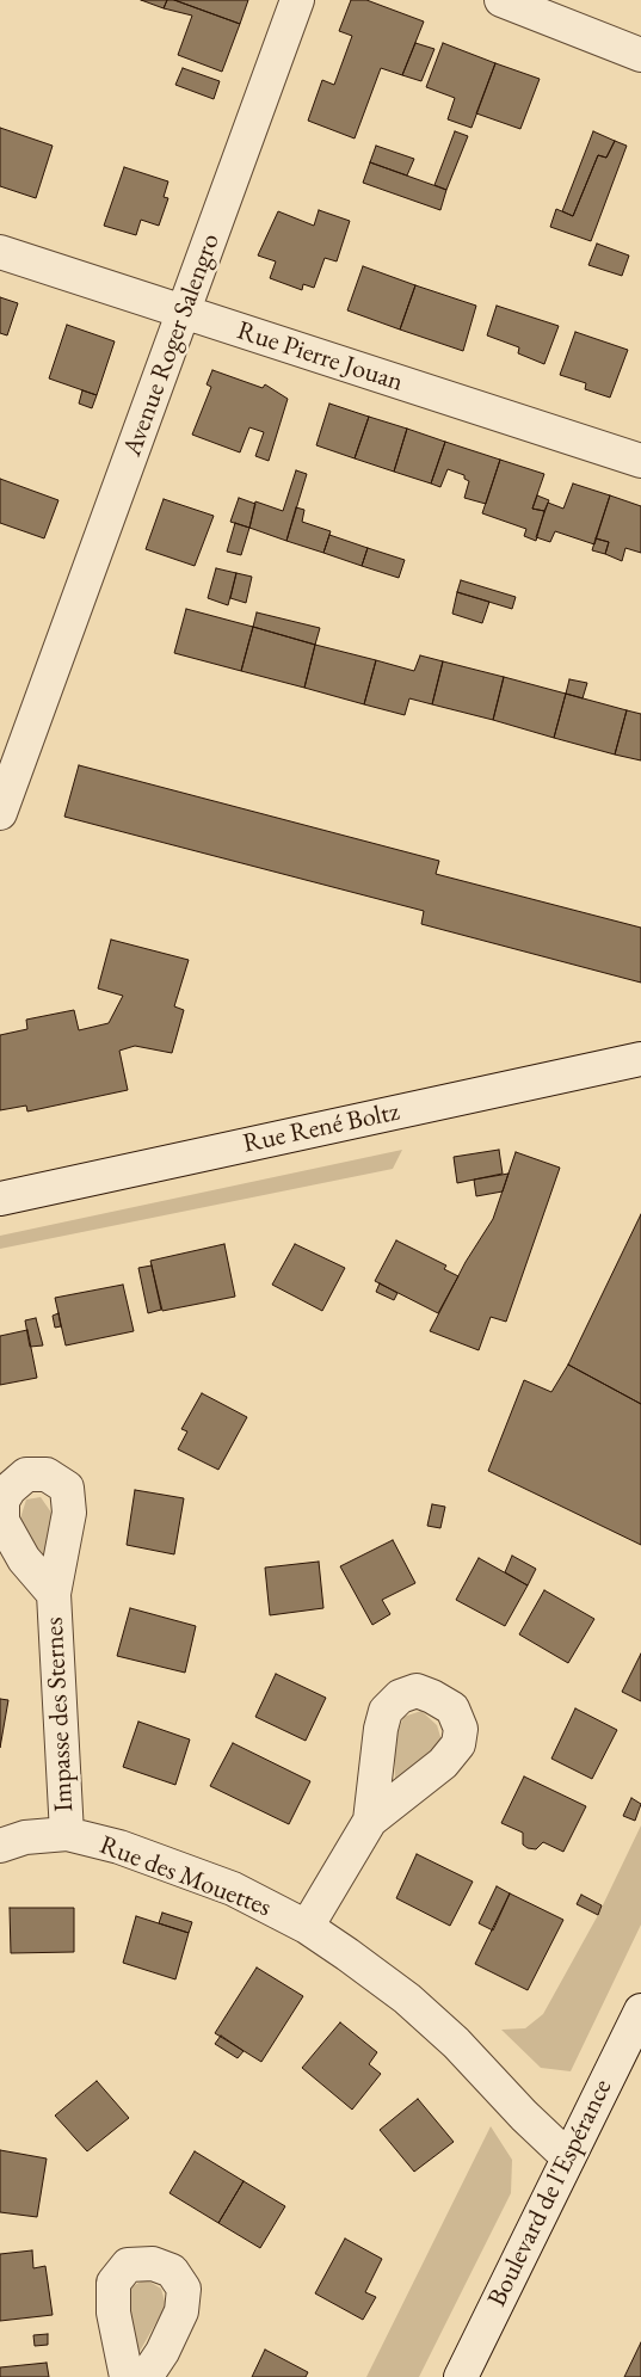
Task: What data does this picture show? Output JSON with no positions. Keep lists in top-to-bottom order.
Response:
{
  "streets": {
    "street": [
      "Avenue Roger Salengro",
      "Rue Pierre Jouan",
      "Rue René Boltz",
      "Impasse des Sternes",
      "Rue des Mouettes",
      "Boulevard de l'Espérance"
    ]
  },
  "crossings": [
    ["Avenue Roger Salengro", "Rue Pierre Jouan"],
    ["Impasse des Sternes", "Rue des Mouettes"],
    ["Rue des Mouettes", "Boulevard de l'Espérance"]
  ]
}
